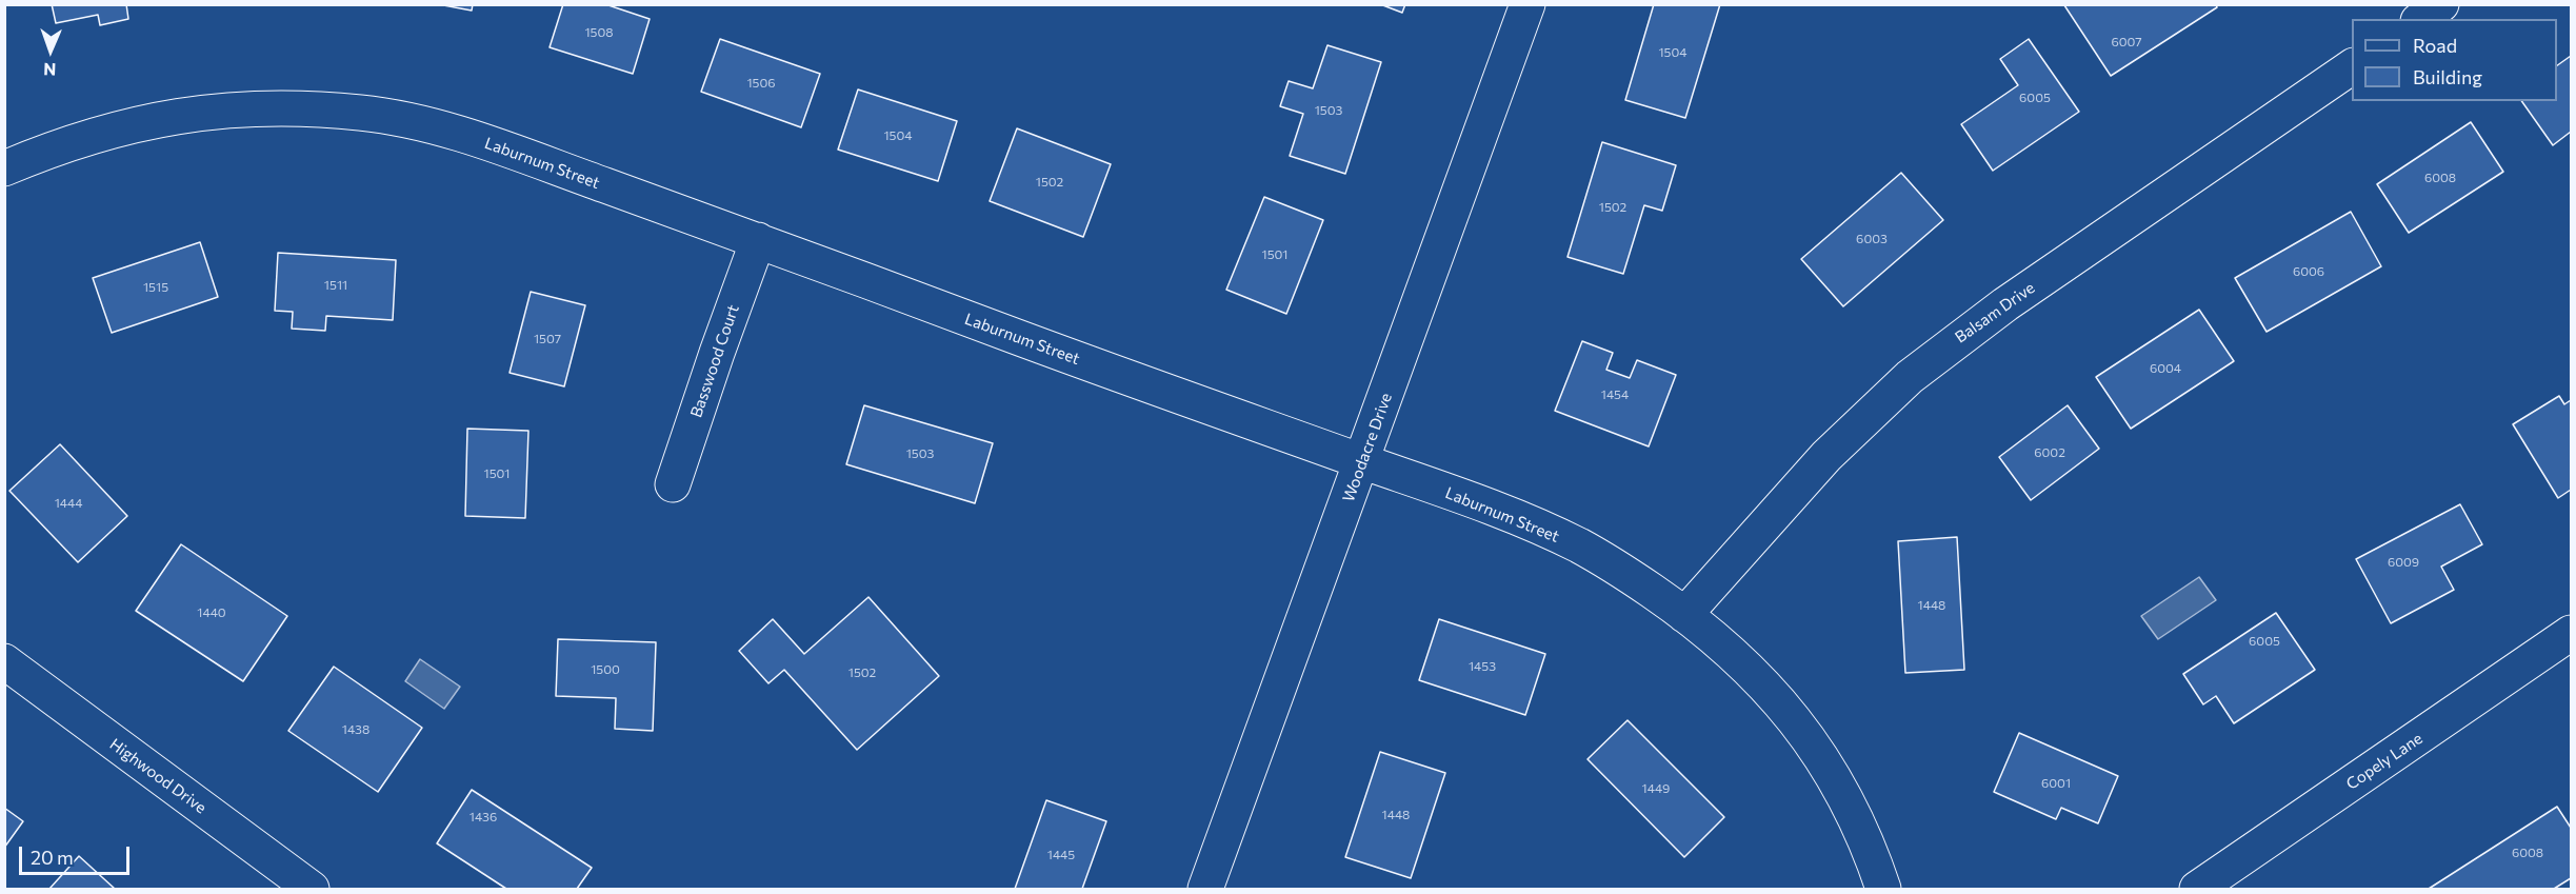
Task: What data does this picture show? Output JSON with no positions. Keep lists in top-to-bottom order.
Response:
{
  "streets": {
    "street": [
      "Laburnum Street",
      "Balsam Drive",
      "Basswood Court",
      "Woodacre Drive",
      "Copely Lane",
      "Highwood Drive"
    ]
  },
  "crossings": [
    ["Laburnum Street", "Balsam Drive"],
    ["Laburnum Street", "Basswood Court"],
    ["Laburnum Street", "Woodacre Drive"]
  ],
  "house_numbers": [
    "1508",
    "6007",
    "1504",
    "1506",
    "6005",
    "1503",
    "1504",
    "6008",
    "1502",
    "1502",
    "6003",
    "1501",
    "6006",
    "1511",
    "1515",
    "1507",
    "6004",
    "1454",
    "6002",
    "1503",
    "1501",
    "1444",
    "6009",
    "1448",
    "1440",
    "6005",
    "1453",
    "1500",
    "1502",
    "1438",
    "6001",
    "1449",
    "1448",
    "1436",
    "6008",
    "1445"
  ],
  "legend": ["Road", "Building"],
  "scale_bar": "20 m",
  "north": "bottom"
}
